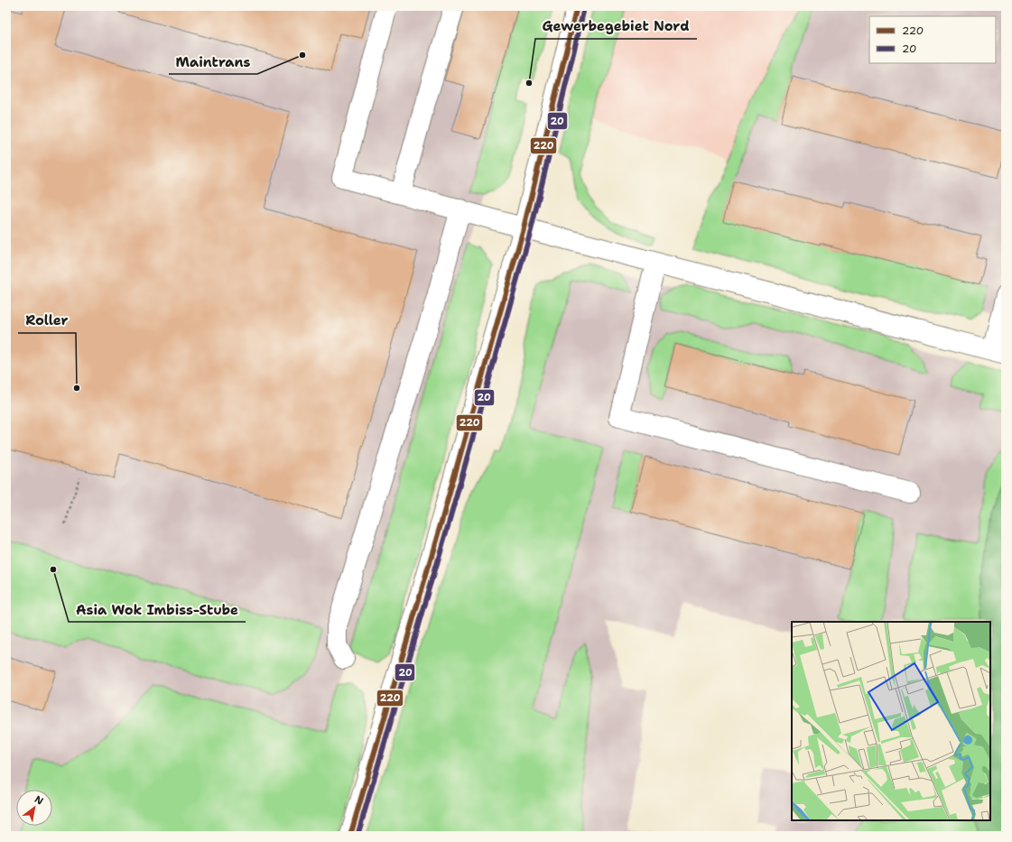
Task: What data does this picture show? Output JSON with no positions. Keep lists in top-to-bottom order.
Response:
{
  "places": [
    "Maintrans",
    "Gewerbegebiet Nord",
    "Roller",
    "Asia Wok Imbiss-Stube"
  ],
  "lines": ["transit line 220", "transit line 20"],
  "legend": ["220", "20"],
  "north": "top right"
}
